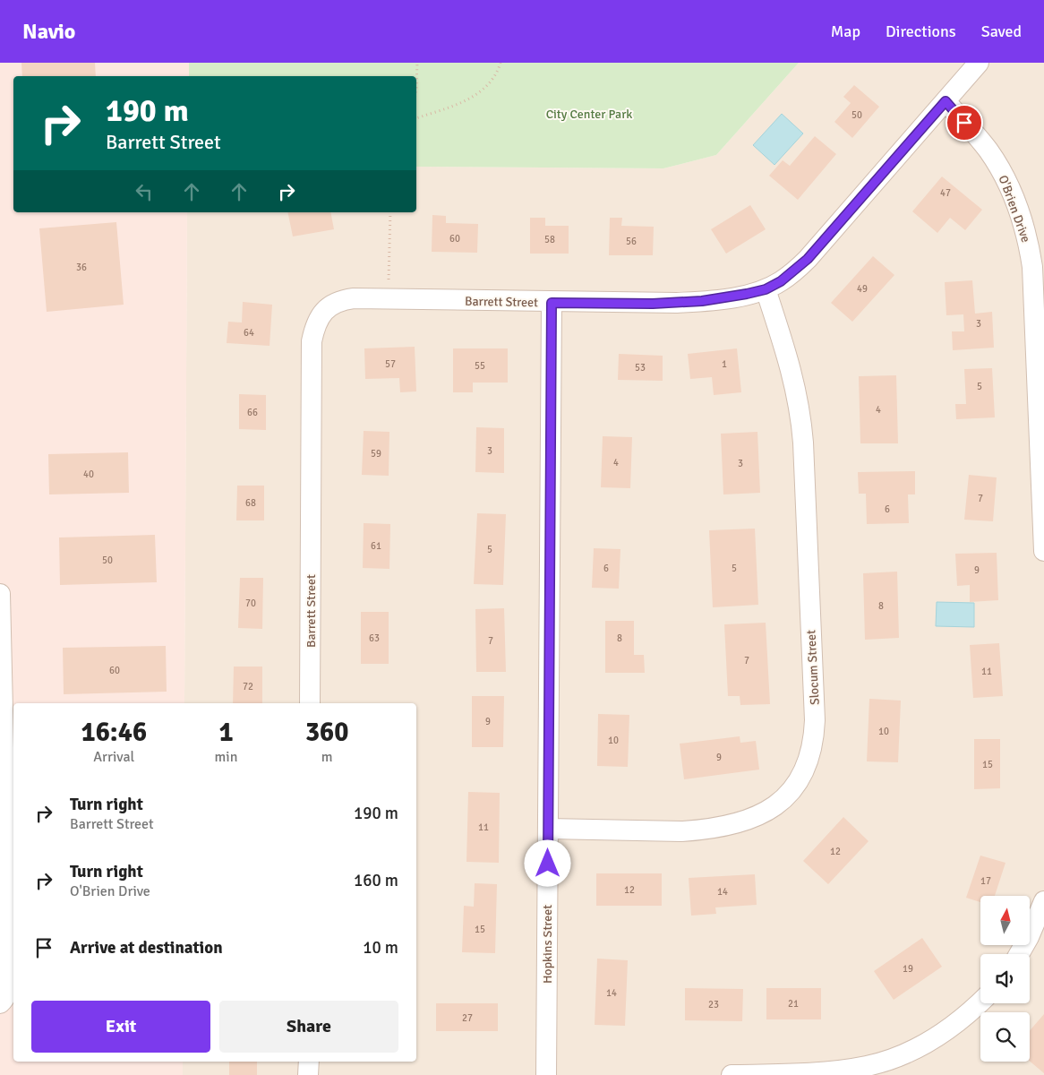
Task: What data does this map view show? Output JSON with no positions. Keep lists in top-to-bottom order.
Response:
{
  "streets": {
    "street": [
      "O'Brien Drive",
      "Barrett Street",
      "Slocum Street",
      "Hopkins Street"
    ]
  },
  "crossings": [
    ["O'Brien Drive", "Barrett Street"],
    ["Barrett Street", "Slocum Street"],
    ["Barrett Street", "Hopkins Street"],
    ["Slocum Street", "Hopkins Street"]
  ],
  "parks": ["City Center Park"],
  "house_numbers": [
    "50",
    "47",
    "60",
    "58",
    "56",
    "36",
    "49",
    "3",
    "64",
    "57",
    "1",
    "55",
    "53",
    "5",
    "4",
    "66",
    "3",
    "59",
    "4",
    "3",
    "40",
    "7",
    "68",
    "6",
    "61",
    "5",
    "50",
    "6",
    "5",
    "9",
    "70",
    "8",
    "63",
    "8",
    "7",
    "7",
    "60",
    "11",
    "72",
    "9",
    "10",
    "10",
    "9",
    "15",
    "11",
    "12",
    "17",
    "12",
    "14",
    "15",
    "19",
    "14",
    "21",
    "23",
    "27"
  ],
  "north": "top",
  "page": {
    "header": "Navio",
    "nav": ["Map", "Directions", "Saved"],
    "turn": ["190 m", "Barrett Street"],
    "eta": [
      "16:46",
      "Arrival",
      "1",
      "min",
      "360",
      "m"
    ],
    "list": [
      {
        "name": "Turn right",
        "note": "Barrett Street",
        "value": "190 m"
      },
      {
        "name": "Turn right",
        "note": "O'Brien Drive",
        "value": "160 m"
      },
      {
        "name": "Arrive at destination",
        "value": "10 m"
      }
    ],
    "buttons": ["Exit", "Share"]
  }
}
